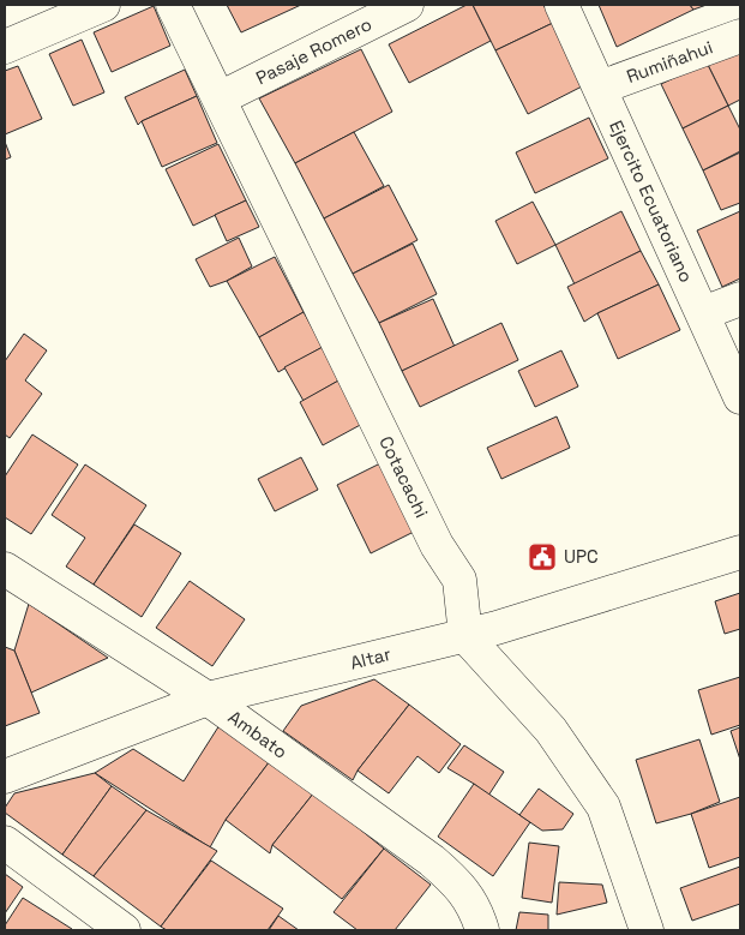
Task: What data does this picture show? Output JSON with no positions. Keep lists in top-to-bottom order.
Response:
{
  "streets": {
    "street": [
      "Pasaje Romero",
      "Rumiñahui",
      "Ejercito Ecuatoriano",
      "Cotacachi",
      "Altar",
      "Ambato"
    ]
  },
  "crossings": [
    ["Pasaje Romero", "Cotacachi"],
    ["Rumiñahui", "Ejercito Ecuatoriano"],
    ["Cotacachi", "Altar"],
    ["Altar", "Ambato"]
  ],
  "places": {
    "public building": ["UPC"]
  }
}
